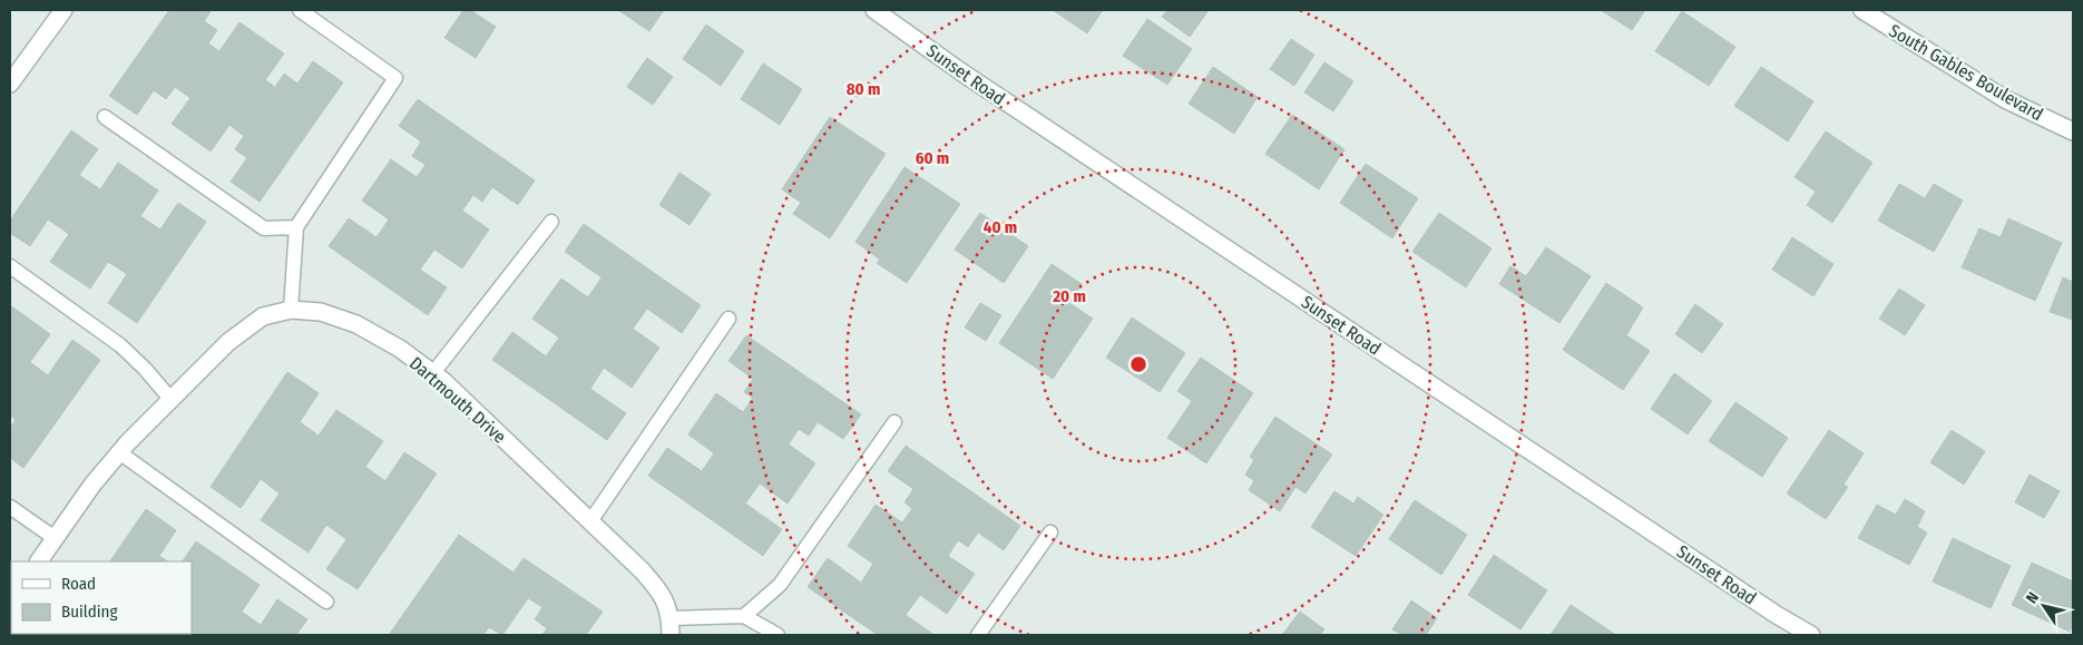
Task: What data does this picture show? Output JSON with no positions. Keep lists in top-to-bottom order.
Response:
{
  "streets": {
    "street": ["South Gables Boulevard", "Sunset Road", "Dartmouth Drive"]
  },
  "legend": ["Road", "Building"],
  "north": "top left",
  "rings": [
    "80 m",
    "60 m",
    "40 m",
    "20 m"
  ]
}
